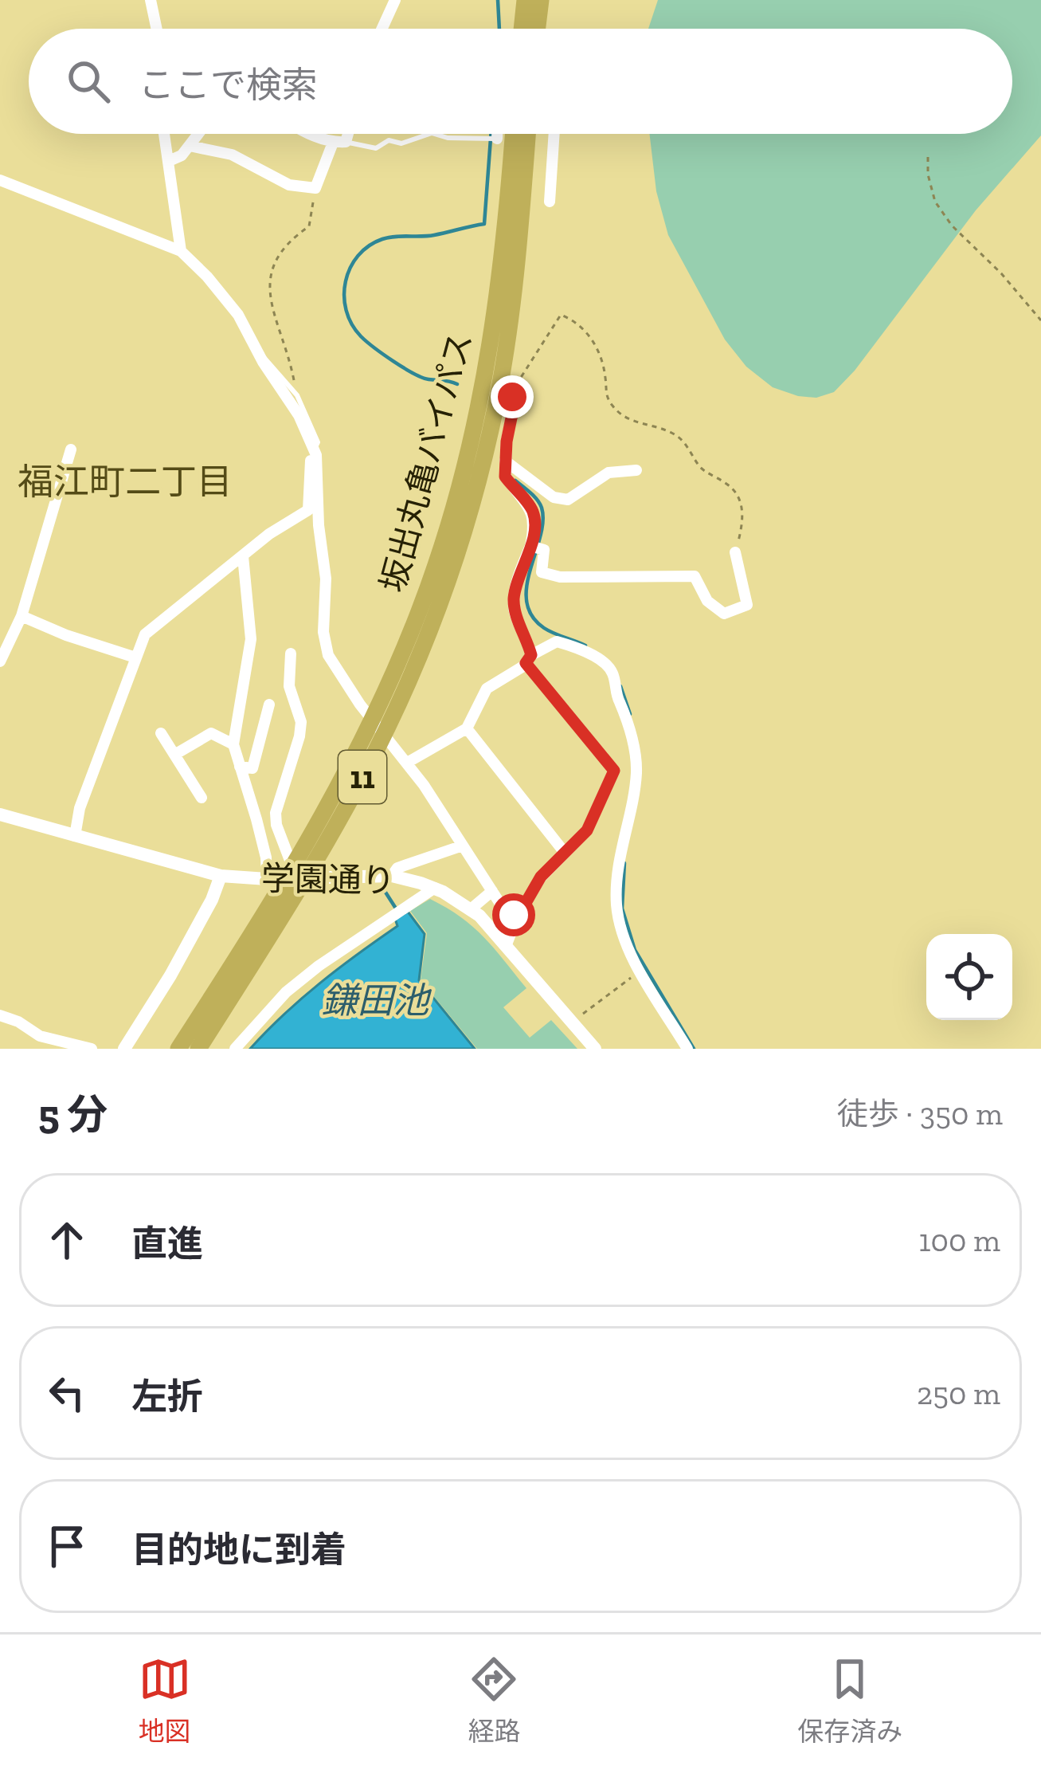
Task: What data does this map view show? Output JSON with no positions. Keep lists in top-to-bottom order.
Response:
{
  "streets": {
    "highway": ["坂出丸亀バイパス", "11"],
    "street": ["学園通り"]
  },
  "districts": ["福江町二丁目"],
  "water": ["鎌田池"],
  "page": {
    "search": "ここで検索",
    "heading": ["5 分", "徒歩 · 350 m"],
    "list": [
      ["直進", "100 m"],
      ["左折", "250 m"],
      "目的地に到着"
    ],
    "nav": ["地図", "経路", "保存済み"]
  }
}
